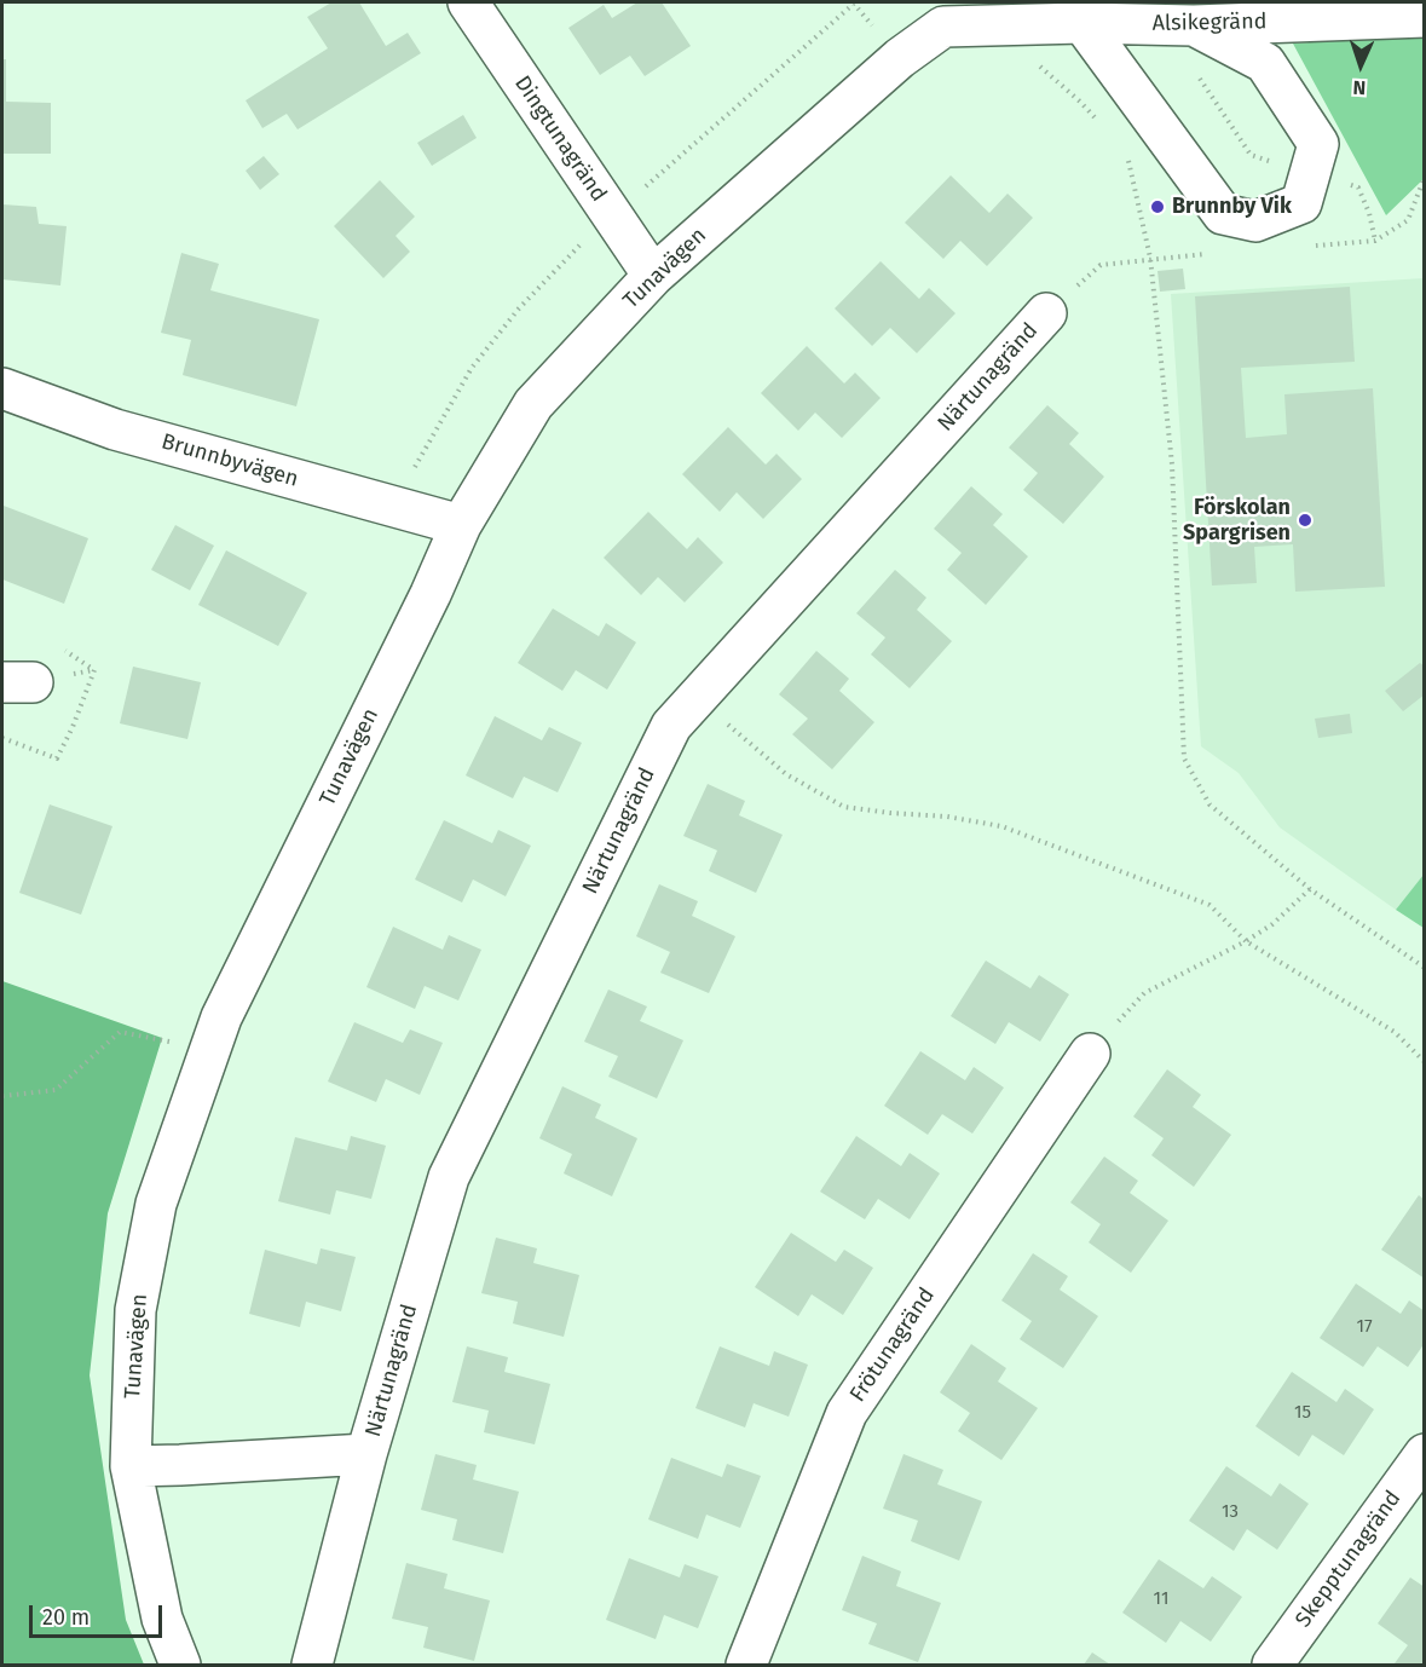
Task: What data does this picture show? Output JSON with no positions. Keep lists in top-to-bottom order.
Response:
{
  "streets": {
    "street": [
      "Alsikegränd",
      "Dingtunagränd",
      "Tunavägen",
      "Närtunagränd",
      "Brunnbyvägen",
      "Frötunagränd",
      "Skepptunagränd"
    ]
  },
  "crossings": [
    ["Alsikegränd", "Tunavägen"],
    ["Dingtunagränd", "Tunavägen"],
    ["Tunavägen", "Närtunagränd"],
    ["Tunavägen", "Brunnbyvägen"]
  ],
  "places": ["Brunnby Vik", "Förskolan Spargrisen"],
  "house_numbers": [
    "17",
    "15",
    "13",
    "11"
  ],
  "scale_bar": "20 m",
  "north": "bottom"
}
